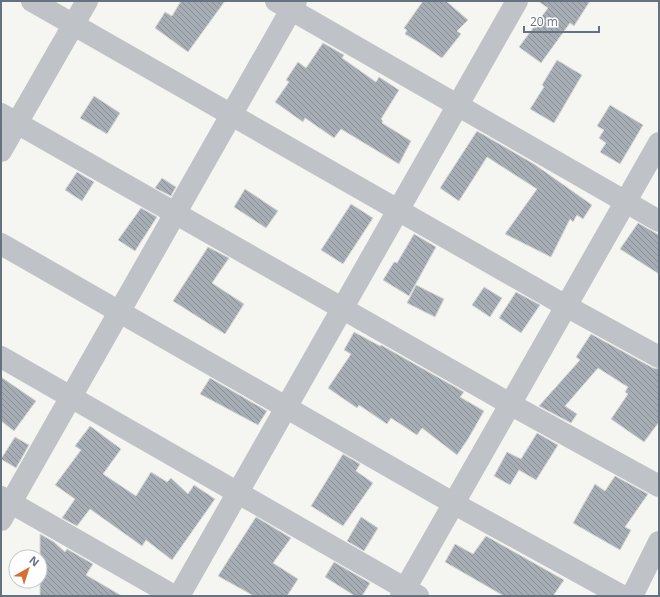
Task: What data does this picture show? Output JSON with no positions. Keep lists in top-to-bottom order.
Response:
{
  "scale_bar": "20 m",
  "north": "top right"
}
